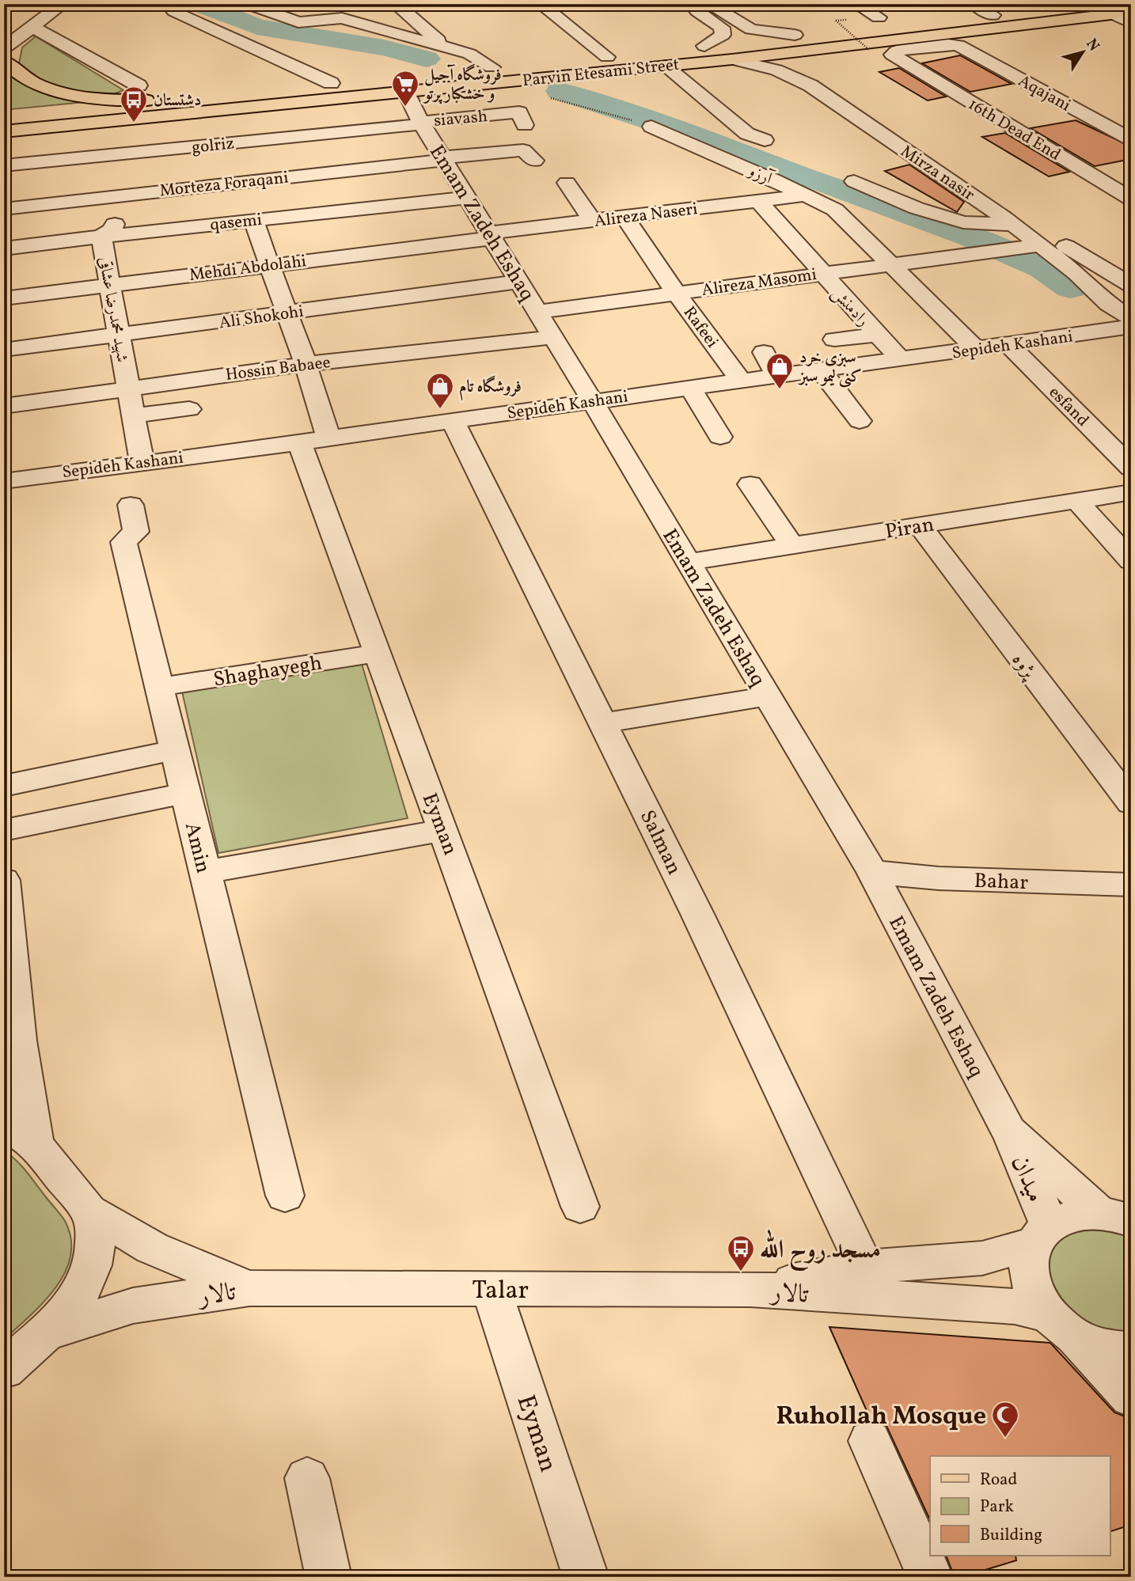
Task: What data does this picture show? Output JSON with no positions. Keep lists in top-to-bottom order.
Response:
{
  "streets": {
    "main road": ["Parvin Etesami Street"],
    "street": [
      "Aqajani",
      "siavash",
      "16th Dead End",
      "golriz",
      "Mirza nasir",
      "آرزو",
      "Morteza Foraqani",
      "Alireza Naseri",
      "qasemi",
      "Emam Zadeh Eshaq",
      "Mehdi Abdolahi",
      "Alireza Masomi",
      "رادمنش",
      "شهید محمدرضا عشاقی",
      "Ali Shokohi",
      "Rafeei",
      "Sepideh Kashani",
      "Hossin Babaee",
      "esfand",
      "Piran",
      "پژوه",
      "Shaghayegh",
      "Eyman",
      "Salman",
      "Amin",
      "Bahar",
      "میدان",
      "Talar",
      "تالار"
    ]
  },
  "crossings": [
    ["Parvin Etesami Street", "Mirza nasir"],
    ["Parvin Etesami Street", "Emam Zadeh Eshaq"],
    ["Aqajani", "16th Dead End"],
    ["siavash", "golriz"],
    ["siavash", "Emam Zadeh Eshaq"],
    ["golriz", "Emam Zadeh Eshaq"],
    ["Mirza nasir", "Alireza Masomi"],
    ["Mirza nasir", "Sepideh Kashani"],
    ["آرزو", "Alireza Naseri"],
    ["آرزو", "Alireza Masomi"],
    ["آرزو", "Sepideh Kashani"],
    ["Morteza Foraqani", "Emam Zadeh Eshaq"],
    ["Alireza Naseri", "Emam Zadeh Eshaq"],
    ["Alireza Naseri", "Mehdi Abdolahi"],
    ["Alireza Naseri", "رادمنش"],
    ["Alireza Naseri", "Rafeei"],
    ["qasemi", "Emam Zadeh Eshaq"],
    ["qasemi", "شهید محمدرضا عشاقی"],
    ["qasemi", "Eyman"],
    ["Emam Zadeh Eshaq", "Mehdi Abdolahi"],
    ["Emam Zadeh Eshaq", "Alireza Masomi"],
    ["Emam Zadeh Eshaq", "Ali Shokohi"],
    ["Emam Zadeh Eshaq", "Sepideh Kashani"],
    ["Emam Zadeh Eshaq", "Hossin Babaee"],
    ["Emam Zadeh Eshaq", "Piran"],
    ["Emam Zadeh Eshaq", "Bahar"],
    ["Emam Zadeh Eshaq", "میدان"],
    ["Mehdi Abdolahi", "شهید محمدرضا عشاقی"],
    ["Mehdi Abdolahi", "Eyman"],
    ["Alireza Masomi", "رادمنش"],
    ["Alireza Masomi", "Rafeei"],
    ["رادمنش", "Sepideh Kashani"],
    ["شهید محمدرضا عشاقی", "Ali Shokohi"],
    ["شهید محمدرضا عشاقی", "Sepideh Kashani"],
    ["شهید محمدرضا عشاقی", "Hossin Babaee"],
    ["Ali Shokohi", "Eyman"],
    ["Rafeei", "Sepideh Kashani"],
    ["Sepideh Kashani", "esfand"],
    ["Sepideh Kashani", "Eyman"],
    ["Sepideh Kashani", "Salman"],
    ["Hossin Babaee", "Eyman"],
    ["Piran", "پژوه"],
    ["Shaghayegh", "Eyman"],
    ["Shaghayegh", "Amin"],
    ["Eyman", "Talar"],
    ["Salman", "تالار"],
    ["میدان", "تالار"],
    ["Talar", "تالار"]
  ],
  "places": {
    "supermarket": ["فروشگاه آجیل و خشکبار پرتو"],
    "bus stop": ["دشتستان", "مسجد روح الله"],
    "shop": ["سبزی خرد کنی لیمو سبز", "فروشگاه تام"],
    "mosque": ["Ruhollah Mosque"]
  },
  "legend": ["Road", "Park", "Building"],
  "north": "top right"
}
